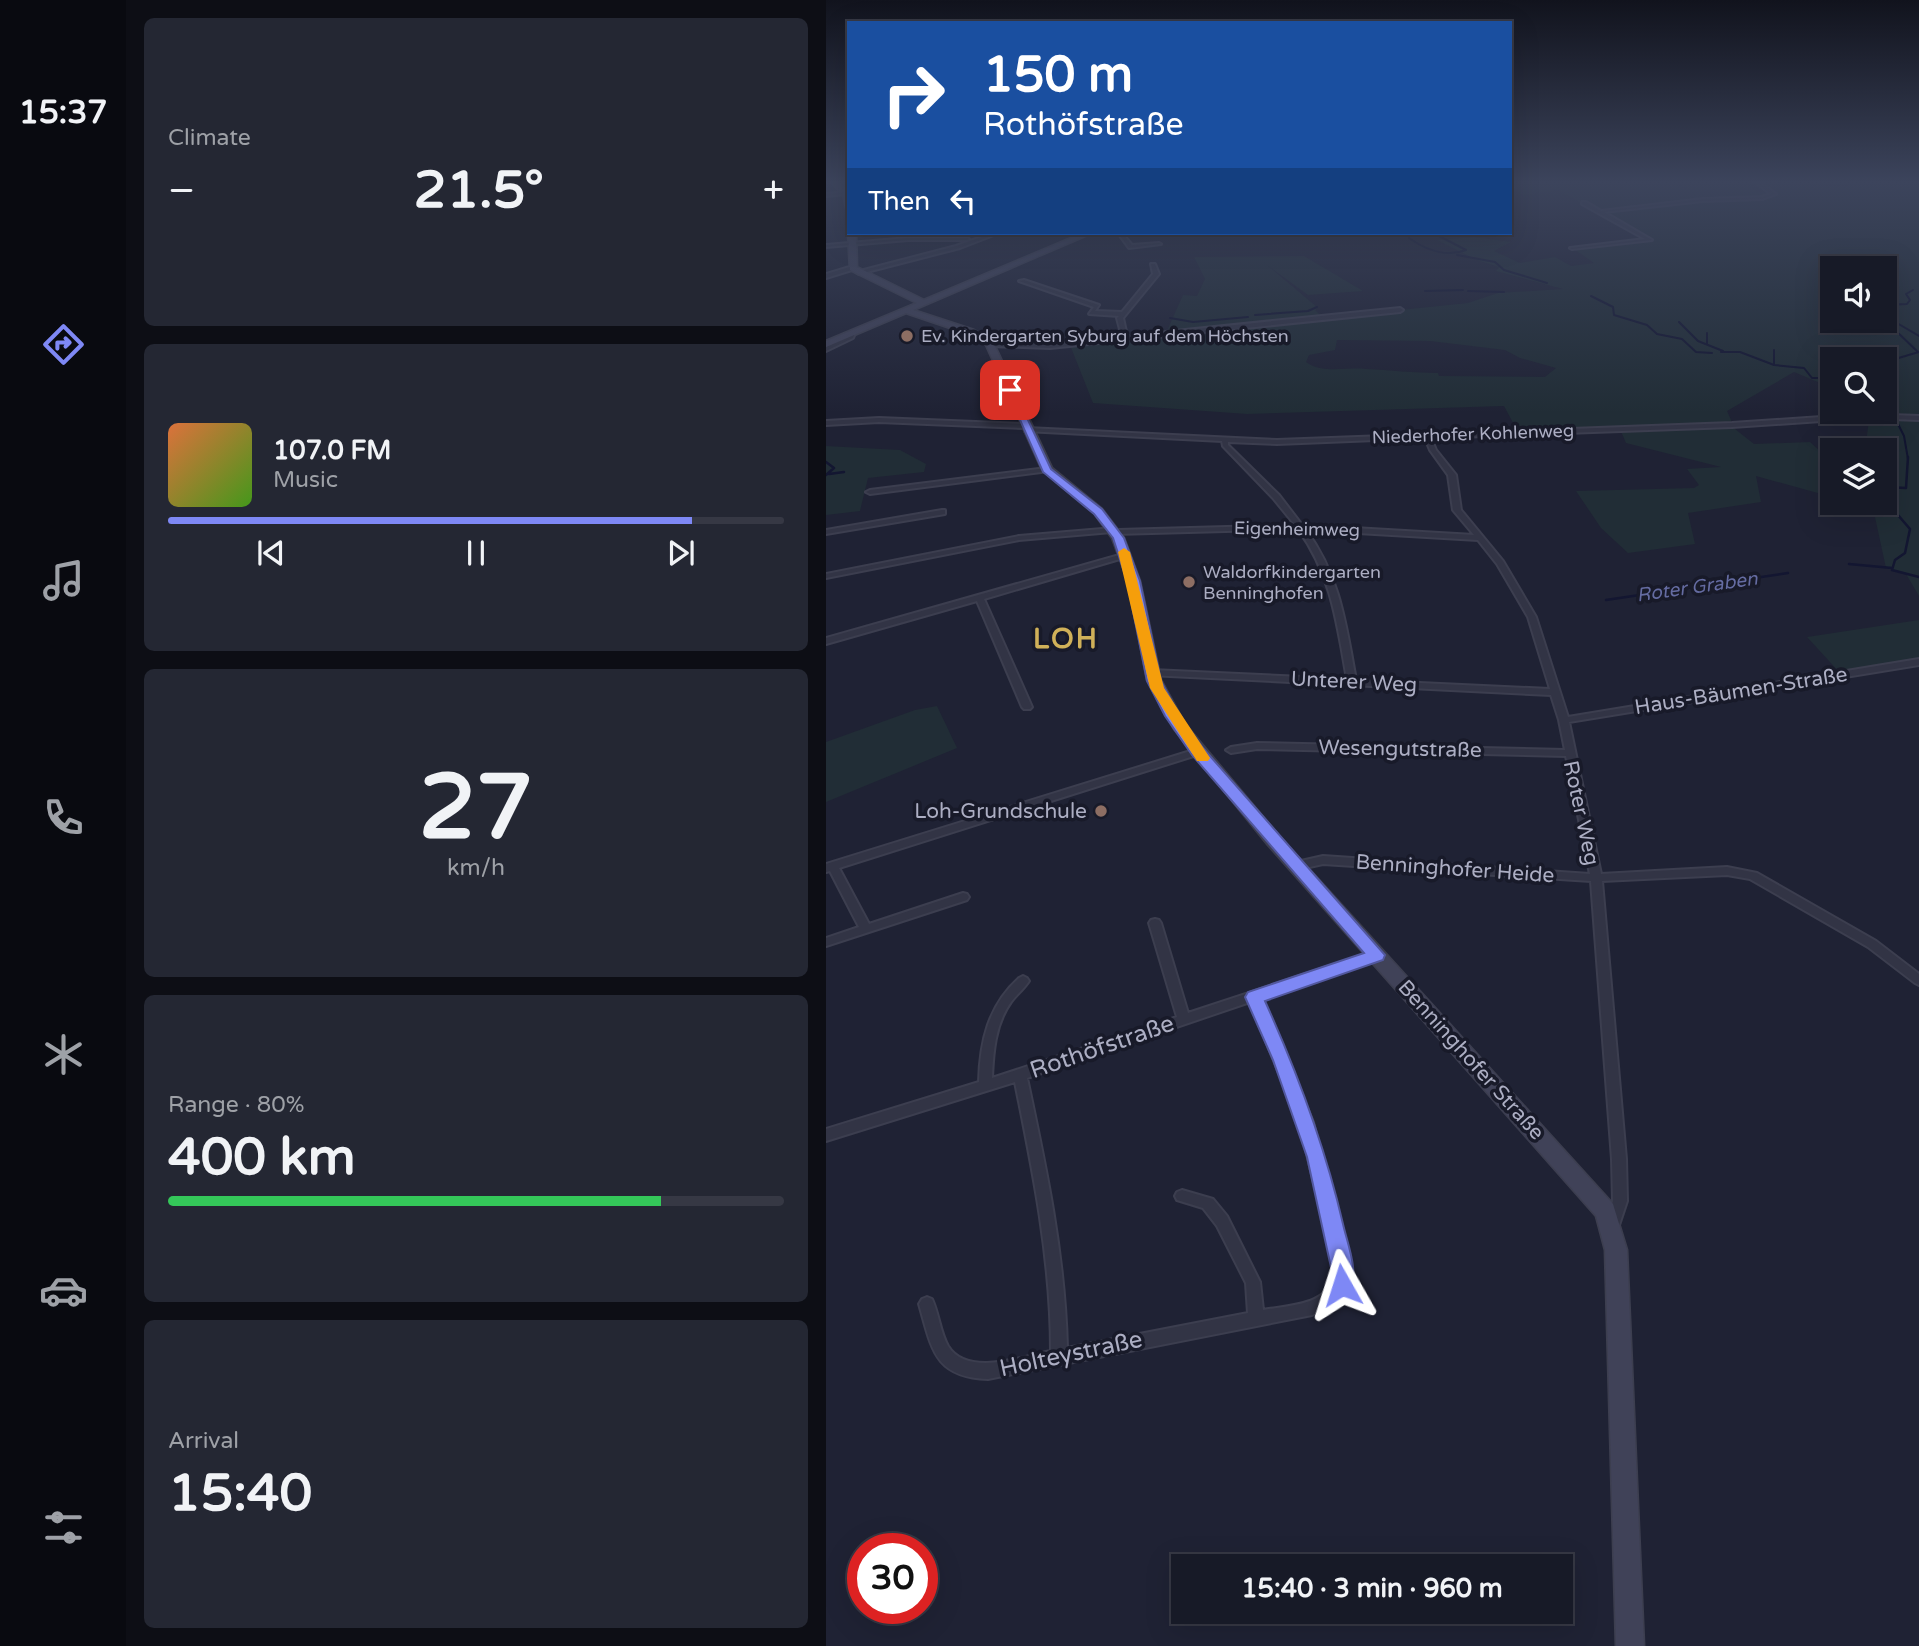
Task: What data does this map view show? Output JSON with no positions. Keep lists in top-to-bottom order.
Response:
{
  "streets": {
    "main road": ["Benninghofer Straße"],
    "street": [
      "Niederhofer Kohlenweg",
      "Eigenheimweg",
      "Unterer Weg",
      "Haus-Bäumen-Straße",
      "Wesengutstraße",
      "Roter Weg",
      "Benninghofer Heide",
      "Rothöfstraße",
      "Holteystraße"
    ]
  },
  "crossings": [
    ["Niederhofer Kohlenweg", "Roter Weg"],
    ["Niederhofer Kohlenweg", "Benninghofer Straße"],
    ["Eigenheimweg", "Roter Weg"],
    ["Eigenheimweg", "Benninghofer Straße"],
    ["Unterer Weg", "Roter Weg"],
    ["Unterer Weg", "Benninghofer Straße"],
    ["Haus-Bäumen-Straße", "Roter Weg"],
    ["Wesengutstraße", "Roter Weg"],
    ["Roter Weg", "Benninghofer Heide"],
    ["Roter Weg", "Benninghofer Straße"],
    ["Benninghofer Heide", "Benninghofer Straße"],
    ["Rothöfstraße", "Benninghofer Straße"],
    ["Rothöfstraße", "Holteystraße"]
  ],
  "districts": ["LOH"],
  "water": ["Roter Graben"],
  "places": ["Ev. Kindergarten Syburg auf dem Höchsten", "Waldorfkindergarten Benninghofen", "Loh-Grundschule"],
  "page": {
    "tabs": "15:37",
    "tile": [
      "Climate",
      ["27", "km/h"],
      ["Range · 80%", "400 km"],
      ["Arrival", "15:40"]
    ],
    "turn": ["150 m", "Rothöfstraße"],
    "heat": ["−", "21.5°", "+"],
    "then": "Then",
    "song": ["107.0 FM", "Music"],
    "limit": "30",
    "trip": "15:40 · 3 min · 960 m"
  }
}
